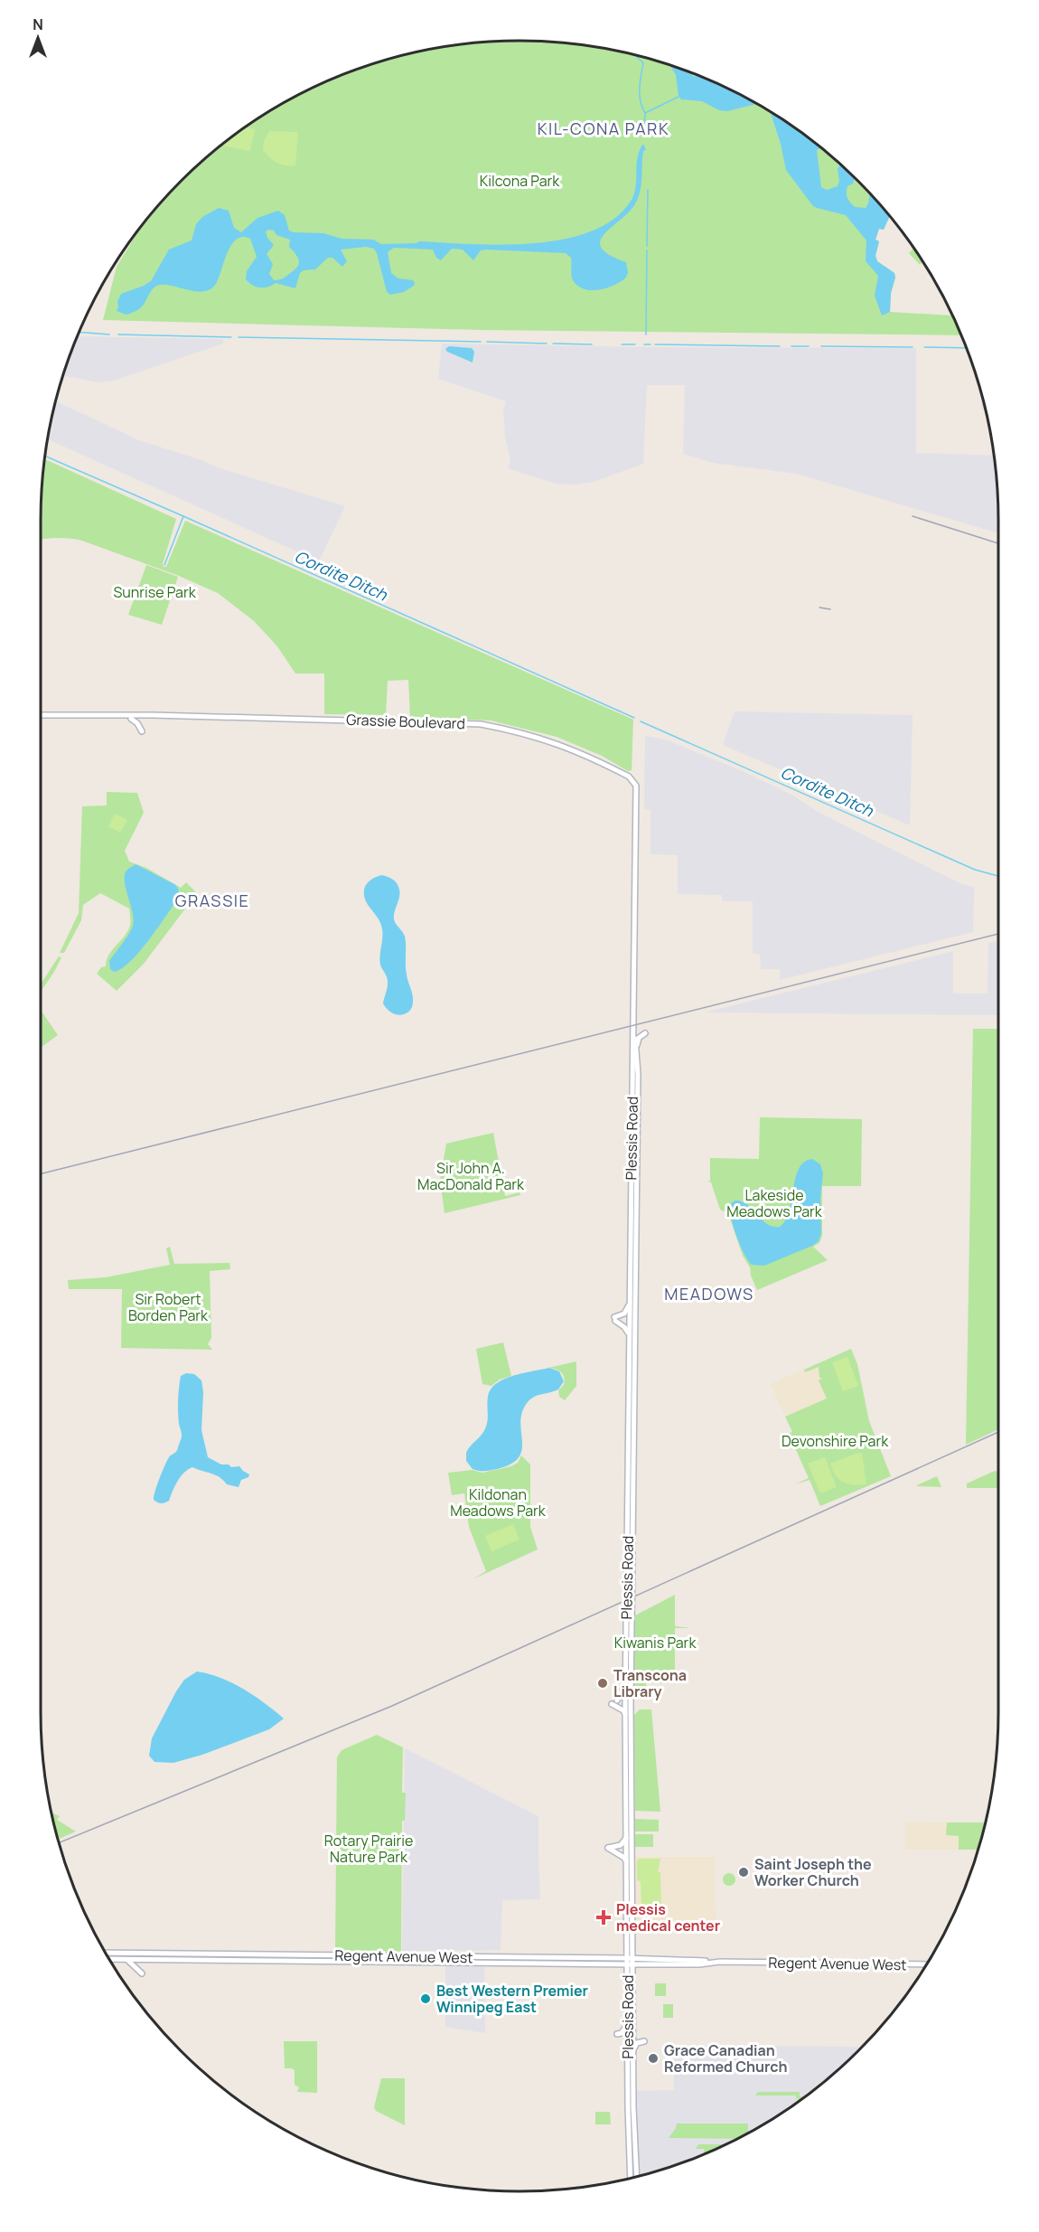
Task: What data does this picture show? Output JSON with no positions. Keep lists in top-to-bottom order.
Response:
{
  "streets": {
    "main road": ["Grassie Boulevard", "Plessis Road", "Regent Avenue West"]
  },
  "crossings": [
    ["Grassie Boulevard", "Plessis Road"],
    ["Plessis Road", "Regent Avenue West"]
  ],
  "districts": ["KIL-CONA PARK", "GRASSIE", "MEADOWS"],
  "water": ["Cordite Ditch"],
  "parks": [
    "Kilcona Park",
    "Sunrise Park",
    "Sir John A. MacDonald Park",
    "Lakeside Meadows Park",
    "Sir Robert Borden Park",
    "Devonshire Park",
    "Kildonan Meadows Park",
    "Kiwanis Park",
    "Rotary Prairie Nature Park"
  ],
  "places": {
    "other": [
      "Transcona Library",
      "Saint Joseph the Worker Church",
      "Best Western Premier Winnipeg East",
      "Grace Canadian Reformed Church"
    ],
    "health": ["Plessis medical center"]
  },
  "north": "top"
}
